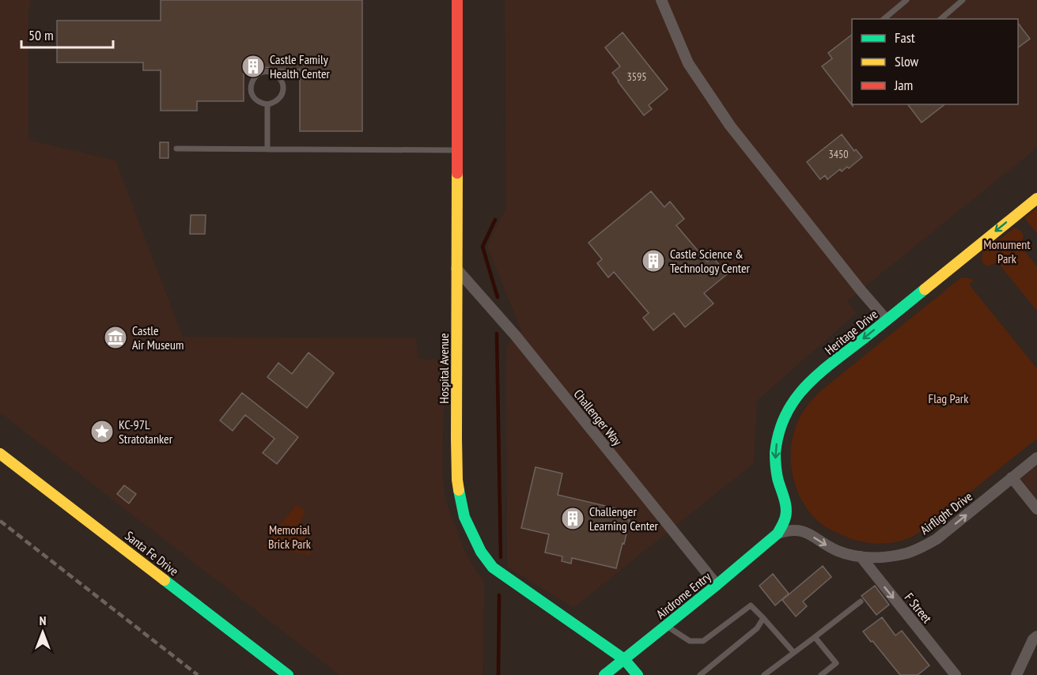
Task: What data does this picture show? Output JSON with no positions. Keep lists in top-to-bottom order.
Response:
{
  "streets": {
    "street": [
      "Heritage Drive",
      "Hospital Avenue",
      "Challenger Way",
      "Airflight Drive",
      "Santa Fe Drive",
      "Airdrome Entry",
      "F Street"
    ]
  },
  "crossings": [
    ["Heritage Drive", "Airflight Drive"],
    ["Heritage Drive", "Airdrome Entry"],
    ["Hospital Avenue", "Challenger Way"],
    ["Hospital Avenue", "Airdrome Entry"],
    ["Challenger Way", "Airdrome Entry"],
    ["Airflight Drive", "Airdrome Entry"],
    ["Airflight Drive", "F Street"]
  ],
  "one_way": ["Heritage Drive", "Airflight Drive", "F Street"],
  "parks": ["Monument Park", "Flag Park", "Memorial Brick Park"],
  "places": {
    "building": ["Castle Family Health Center", "Castle Science & Technology Center", "Challenger Learning Center"],
    "museum": ["Castle Air Museum"],
    "place": ["KC-97L Stratotanker"]
  },
  "house_numbers": ["3595", "3450"],
  "legend": ["Fast", "Slow", "Jam"],
  "scale_bar": "50 m",
  "north": "top"
}
